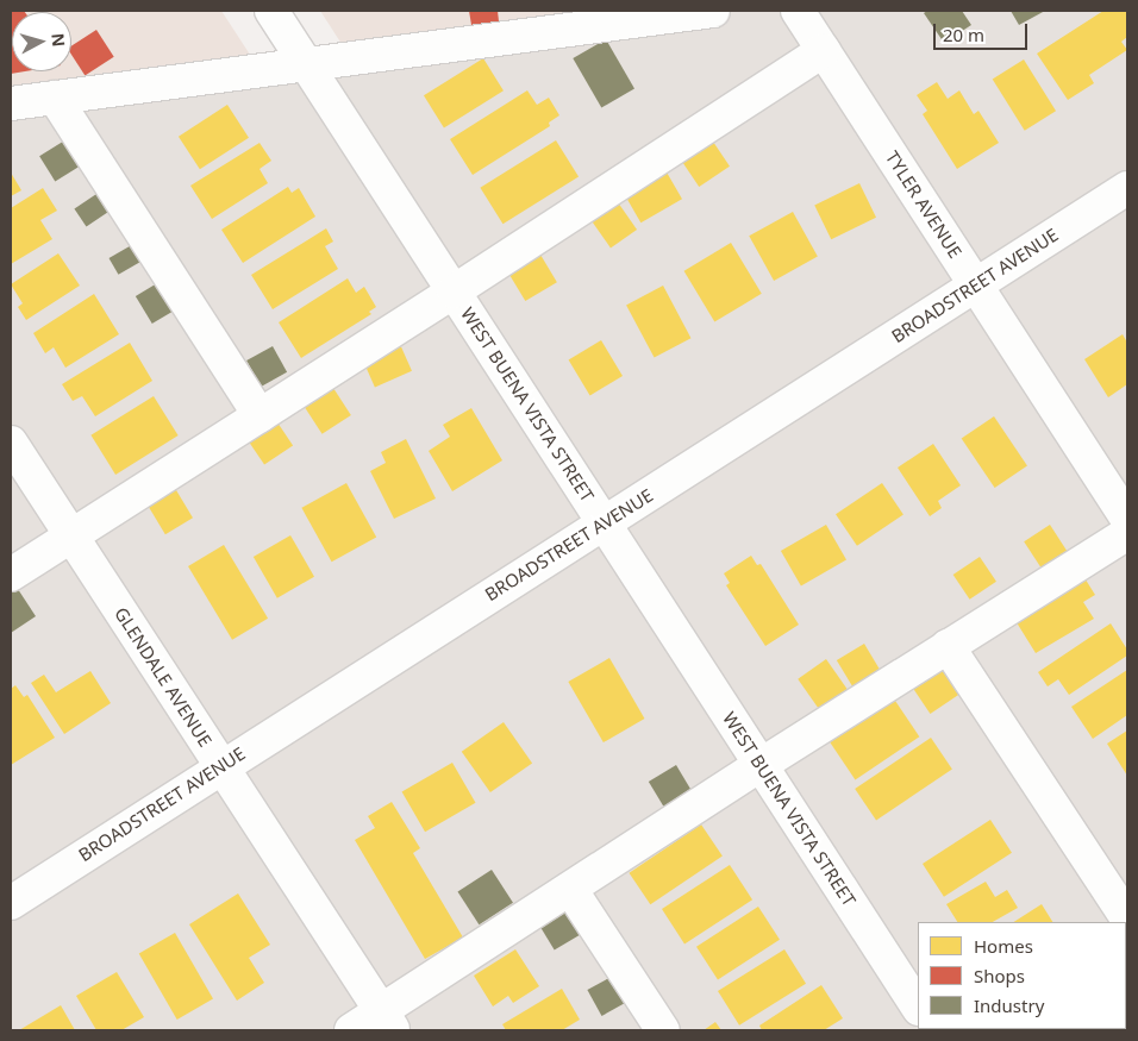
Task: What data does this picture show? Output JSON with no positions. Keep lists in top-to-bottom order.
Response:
{
  "streets": {
    "street": [
      "TYLER AVENUE",
      "BROADSTREET AVENUE",
      "WEST BUENA VISTA STREET",
      "GLENDALE AVENUE"
    ]
  },
  "crossings": [
    ["TYLER AVENUE", "BROADSTREET AVENUE"],
    ["BROADSTREET AVENUE", "WEST BUENA VISTA STREET"],
    ["BROADSTREET AVENUE", "GLENDALE AVENUE"]
  ],
  "legend": ["Homes", "Shops", "Industry"],
  "scale_bar": "20 m",
  "north": "right"
}
